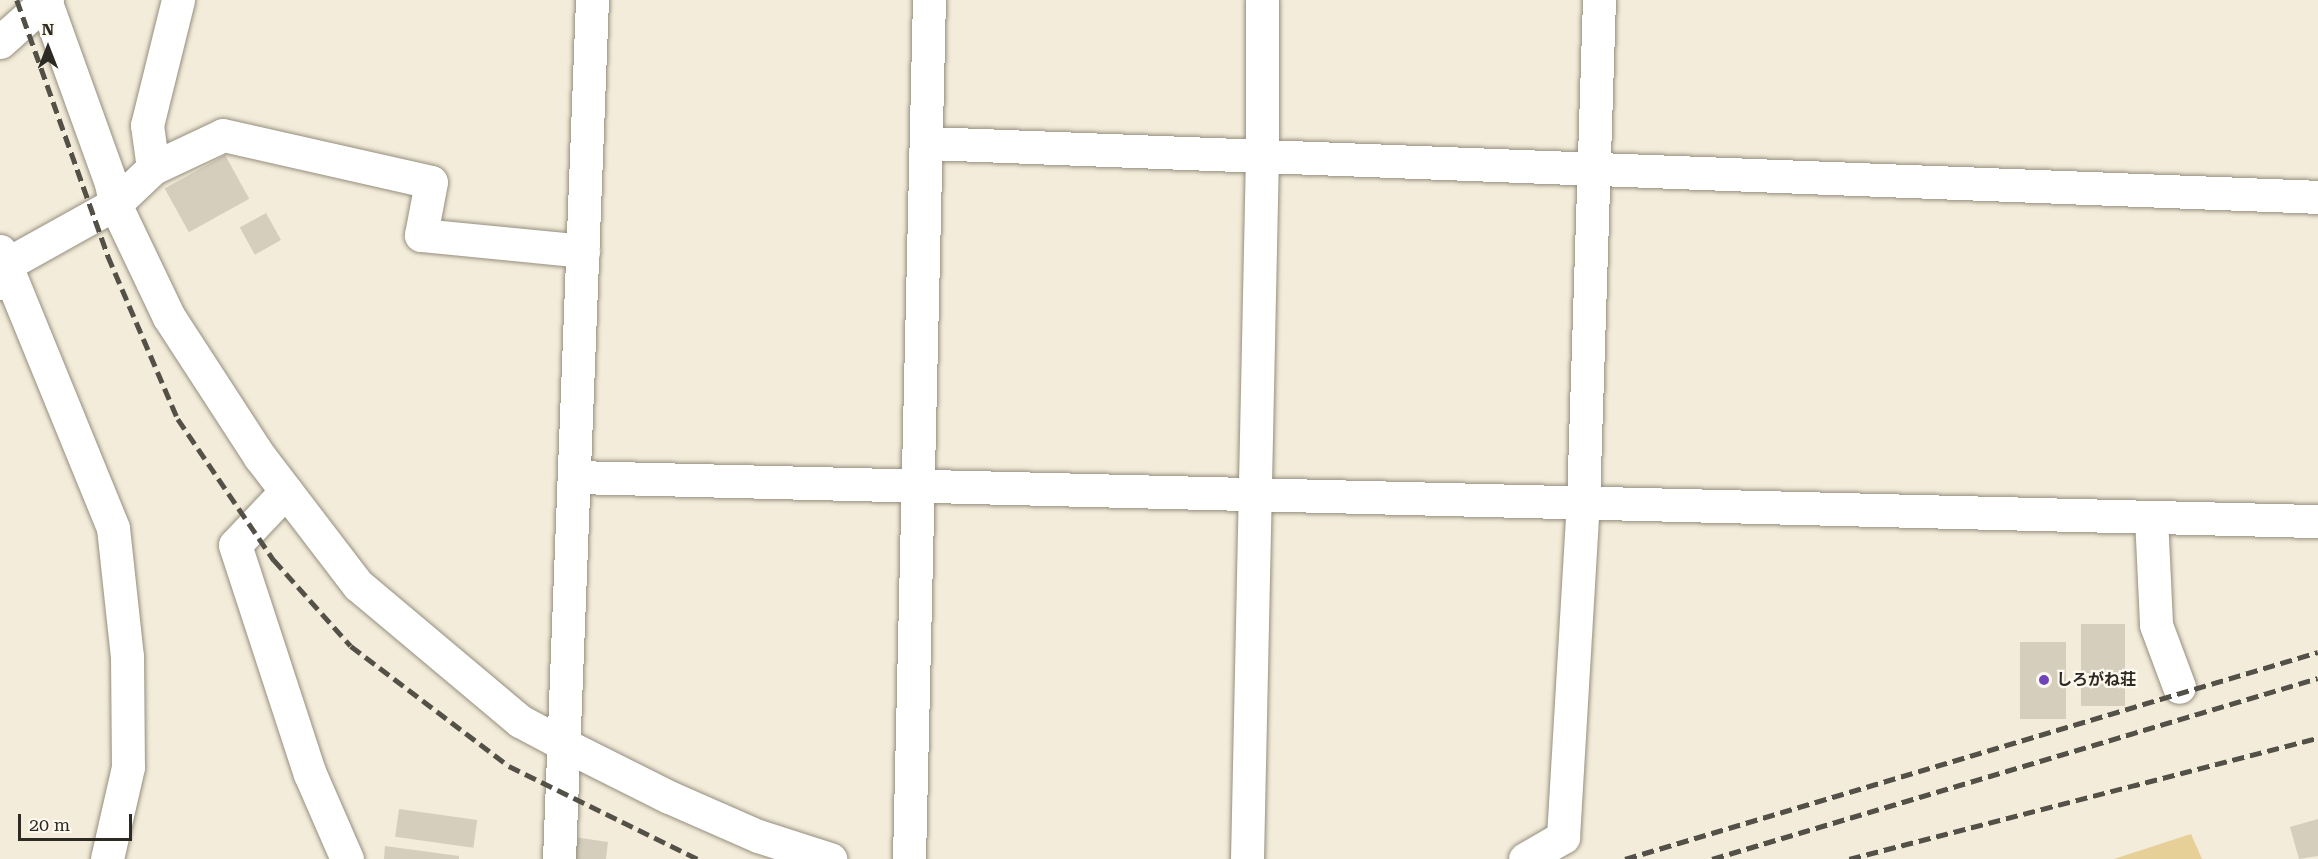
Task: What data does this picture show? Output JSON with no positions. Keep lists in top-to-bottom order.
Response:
{
  "places": ["しろがね荘"],
  "scale_bar": "20 m",
  "north": "top"
}
